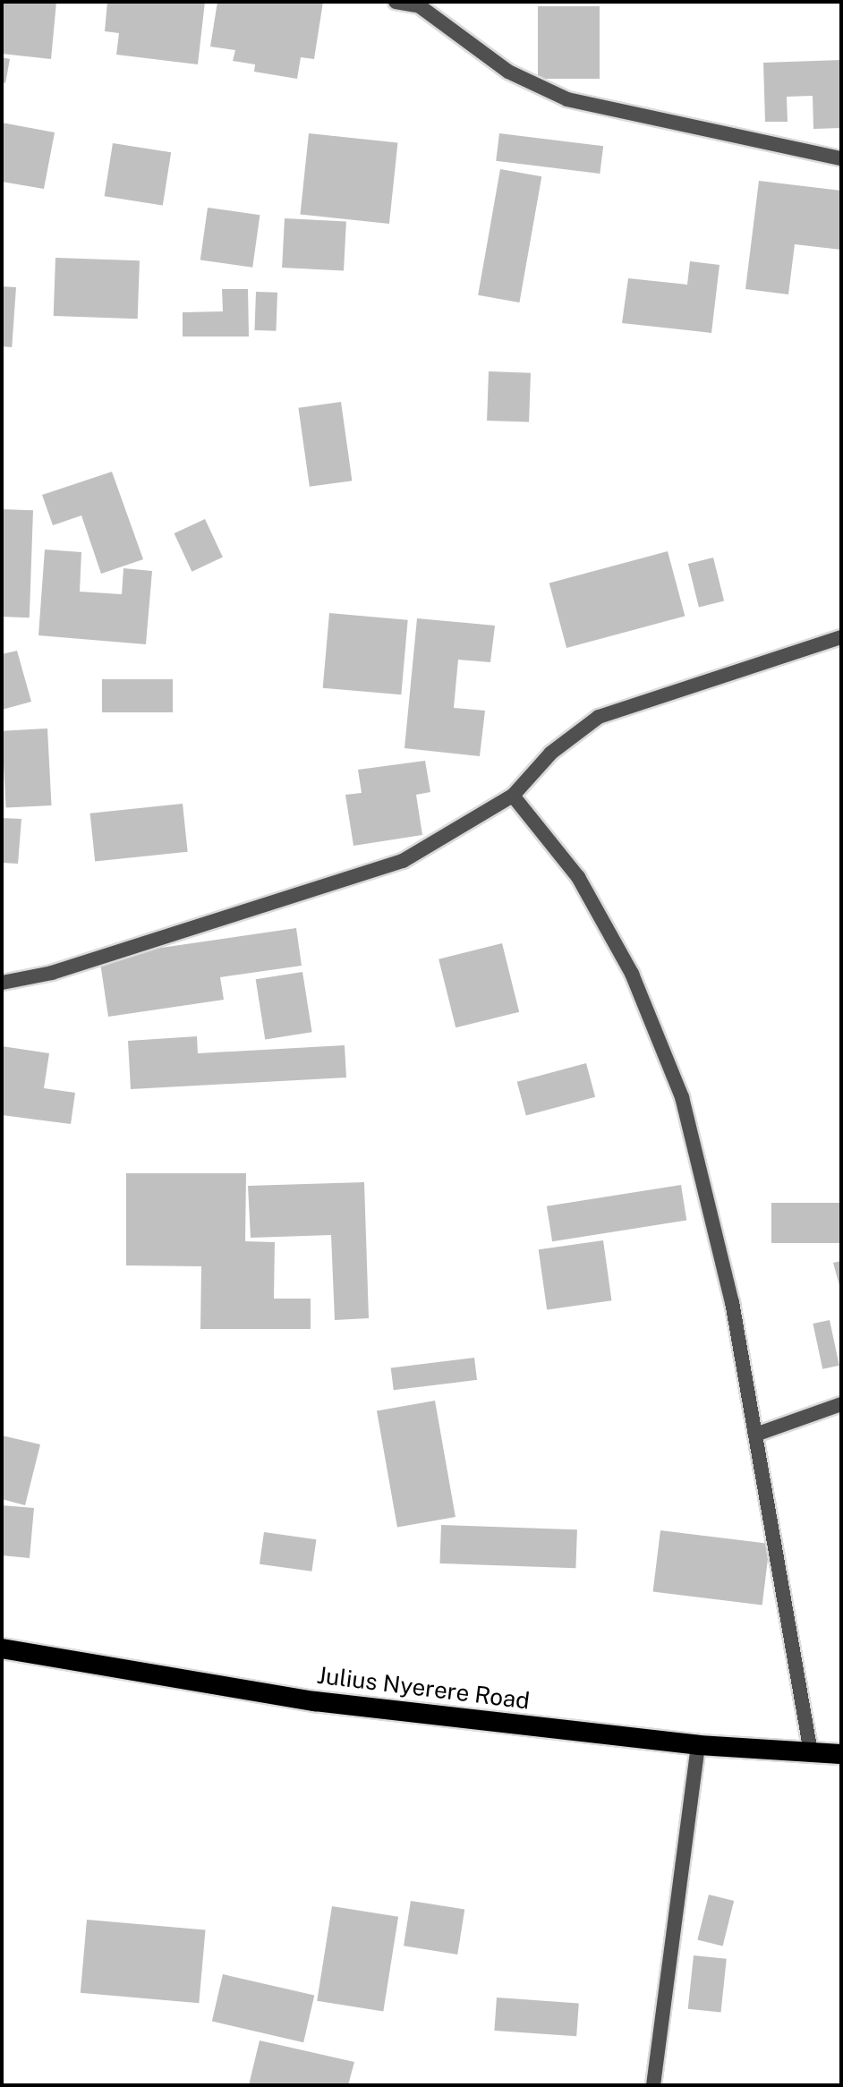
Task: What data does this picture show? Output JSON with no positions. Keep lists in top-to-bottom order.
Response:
{
  "streets": {
    "highway": ["Julius Nyerere Road"]
  }
}
